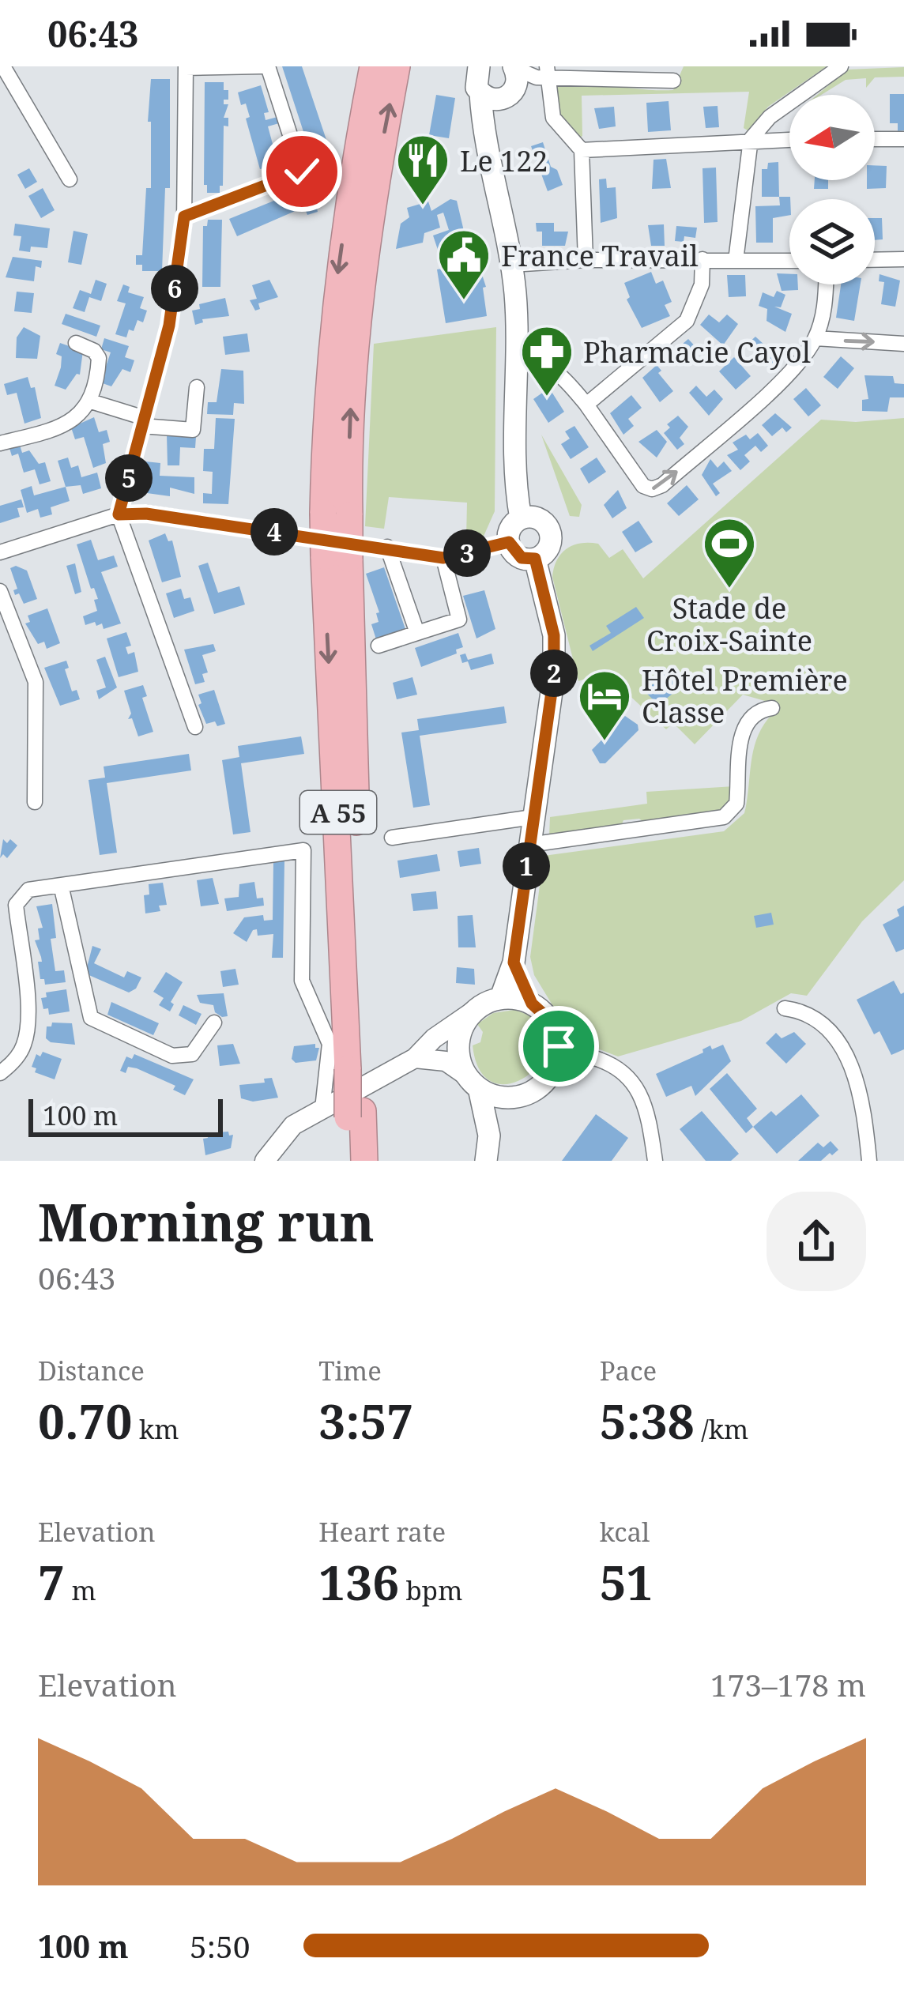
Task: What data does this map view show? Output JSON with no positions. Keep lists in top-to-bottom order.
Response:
{
  "streets": {
    "highway": ["A 55"]
  },
  "places": {
    "restaurant": ["Le 122"],
    "public building": ["France Travail"],
    "pharmacy": ["Pharmacie Cayol"],
    "sports": ["Stade de Croix-Sainte"],
    "hotel": ["Hôtel Première Classe"]
  },
  "scale_bar": "100 m",
  "north": "left",
  "page": {
    "status": "06:43",
    "pins": [
      "6",
      "5",
      "4",
      "3",
      "2",
      "1"
    ],
    "scale": "100 m",
    "heading": ["Morning run", "06:43"],
    "stats": [
      ["Distance", "0.70 km"],
      ["Time", "3:57"],
      ["Pace", "5:38 /km"],
      ["Elevation", "7 m"],
      ["Heart rate", "136 bpm"],
      ["kcal", "51"]
    ],
    "chart": ["Elevation", "173–178 m"],
    "list": [
      {
        "name": "100 m",
        "note": "5:50"
      }
    ]
  }
}
